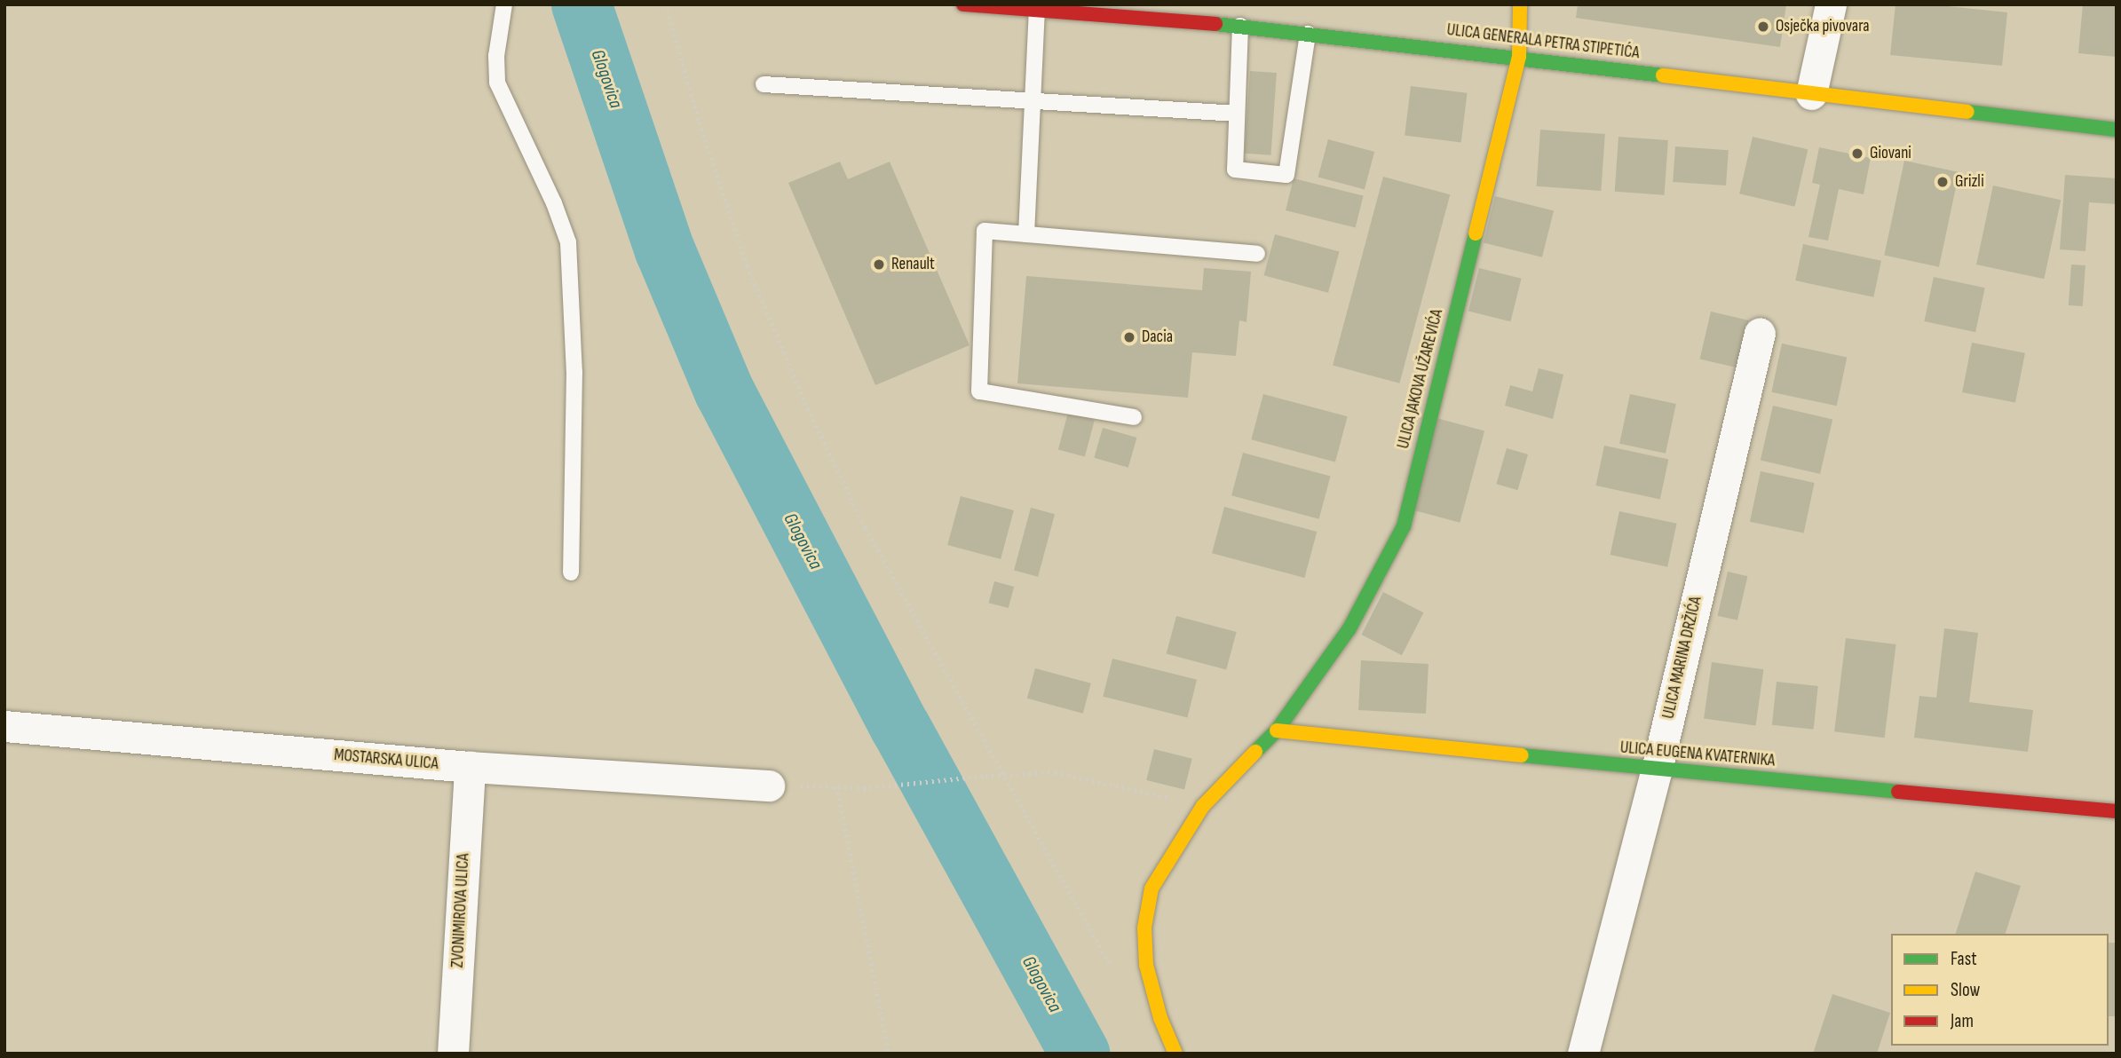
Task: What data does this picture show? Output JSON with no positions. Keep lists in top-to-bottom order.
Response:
{
  "streets": {
    "street": [
      "ULICA GENERALA PETRA STIPETIĆA",
      "ULICA JAKOVA UŽAREVIĆA",
      "ULICA MARINA DRŽIĆA",
      "ULICA EUGENA KVATERNIKA",
      "MOSTARSKA ULICA",
      "ZVONIMIROVA ULICA"
    ]
  },
  "crossings": [
    ["ULICA GENERALA PETRA STIPETIĆA", "ULICA JAKOVA UŽAREVIĆA"],
    ["ULICA JAKOVA UŽAREVIĆA", "ULICA EUGENA KVATERNIKA"],
    ["ULICA MARINA DRŽIĆA", "ULICA EUGENA KVATERNIKA"],
    ["MOSTARSKA ULICA", "ZVONIMIROVA ULICA"]
  ],
  "water": ["Glogovica"],
  "places": [
    "Osječka pivovara",
    "Giovani",
    "Grizli",
    "Renault",
    "Dacia"
  ],
  "legend": ["Fast", "Slow", "Jam"]
}
